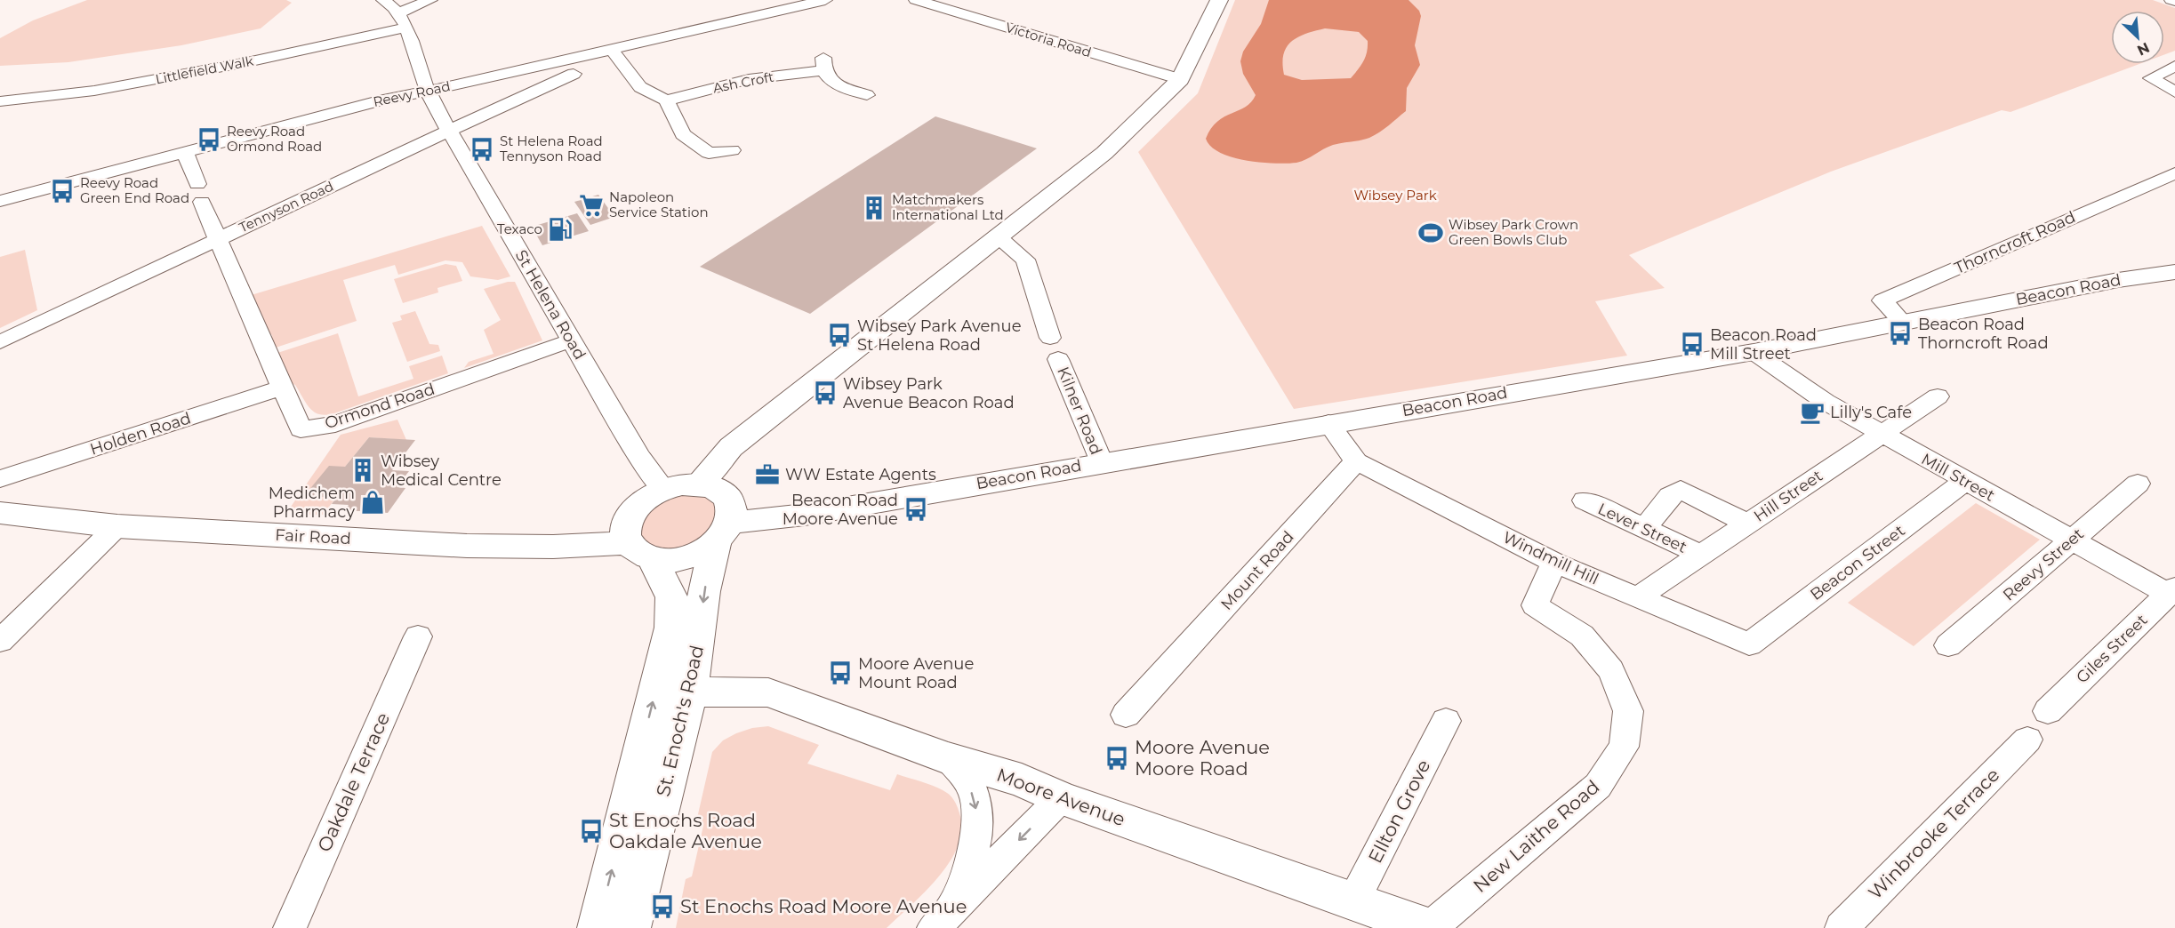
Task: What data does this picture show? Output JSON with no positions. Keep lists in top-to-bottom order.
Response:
{
  "streets": {
    "street": [
      "Victoria Road",
      "Littlefield Walk",
      "Ash Croft",
      "Reevy Road",
      "Tennyson Road",
      "Thorncroft Road",
      "Beacon Road",
      "St Helena Road",
      "Ormond Road",
      "Kilner Road",
      "Holden Road",
      "Mill Street",
      "Hill Street",
      "Lever Street",
      "Fair Road",
      "Windmill Hill",
      "Beacon Street",
      "Reevy Street",
      "Mount Road",
      "Giles Street",
      "St. Enoch's Road",
      "Oakdale Terrace",
      "Moore Avenue",
      "Ellton Grove",
      "Winbrooke Terrace",
      "New Laithe Road"
    ]
  },
  "crossings": [
    ["Littlefield Walk", "St Helena Road"],
    ["Reevy Road", "St Helena Road"],
    ["Reevy Road", "Ormond Road"],
    ["Tennyson Road", "St Helena Road"],
    ["Tennyson Road", "Ormond Road"],
    ["Thorncroft Road", "Beacon Road"],
    ["Beacon Road", "St Helena Road"],
    ["Beacon Road", "Kilner Road"],
    ["Beacon Road", "Mill Street"],
    ["Beacon Road", "Fair Road"],
    ["Beacon Road", "St. Enoch's Road"],
    ["St Helena Road", "Ormond Road"],
    ["St Helena Road", "Fair Road"],
    ["St Helena Road", "St. Enoch's Road"],
    ["Ormond Road", "Holden Road"],
    ["Mill Street", "Hill Street"],
    ["Mill Street", "Beacon Street"],
    ["Mill Street", "Reevy Street"],
    ["Mill Street", "Giles Street"],
    ["Hill Street", "Lever Street"],
    ["Hill Street", "Windmill Hill"],
    ["Fair Road", "St. Enoch's Road"],
    ["Windmill Hill", "Beacon Street"],
    ["Windmill Hill", "Mount Road"],
    ["Windmill Hill", "New Laithe Road"],
    ["St. Enoch's Road", "Moore Avenue"],
    ["Moore Avenue", "Ellton Grove"],
    ["Moore Avenue", "New Laithe Road"]
  ],
  "parks": ["Wibsey Park"],
  "places": {
    "bus stop": [
      "Reevy Road Ormond Road",
      "St Helena Road Tennyson Road",
      "Reevy Road Green End Road",
      "Beacon Road Thorncroft Road",
      "Wibsey Park Avenue St Helena Road",
      "Beacon Road Mill Street",
      "Wibsey Park Avenue Beacon Road",
      "Beacon Road Moore Avenue",
      "Moore Avenue Mount Road",
      "Moore Avenue Moore Road",
      "St Enochs Road Oakdale Avenue",
      "St Enochs Road Moore Avenue"
    ],
    "supermarket": ["Napoleon Service Station"],
    "building": ["Matchmakers International Ltd", "Wibsey Medical Centre"],
    "fuel station": ["Texaco"],
    "sports": ["Wibsey Park Crown Green Bowls Club"],
    "cafe": ["Lilly's Cafe"],
    "office": ["WW Estate Agents"],
    "shop": ["Medichem Pharmacy"]
  },
  "north": "bottom right"
}
